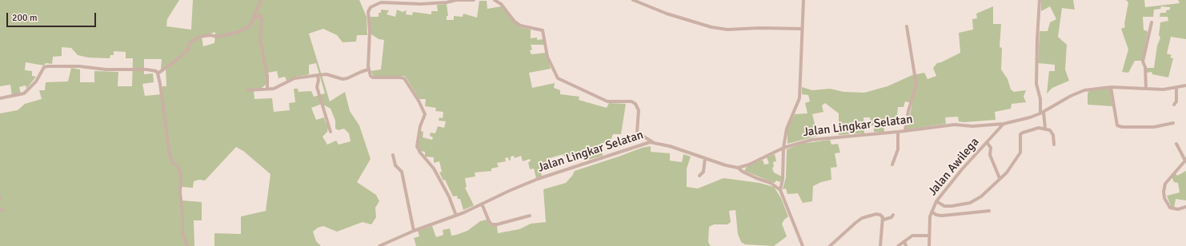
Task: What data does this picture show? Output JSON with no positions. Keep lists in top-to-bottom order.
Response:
{
  "streets": {
    "street": ["Jalan Lingkar Selatan", "Jalan Awilega"]
  },
  "crossings": [
    ["Jalan Lingkar Selatan", "Jalan Awilega"]
  ],
  "scale_bar": "200 m"
}
